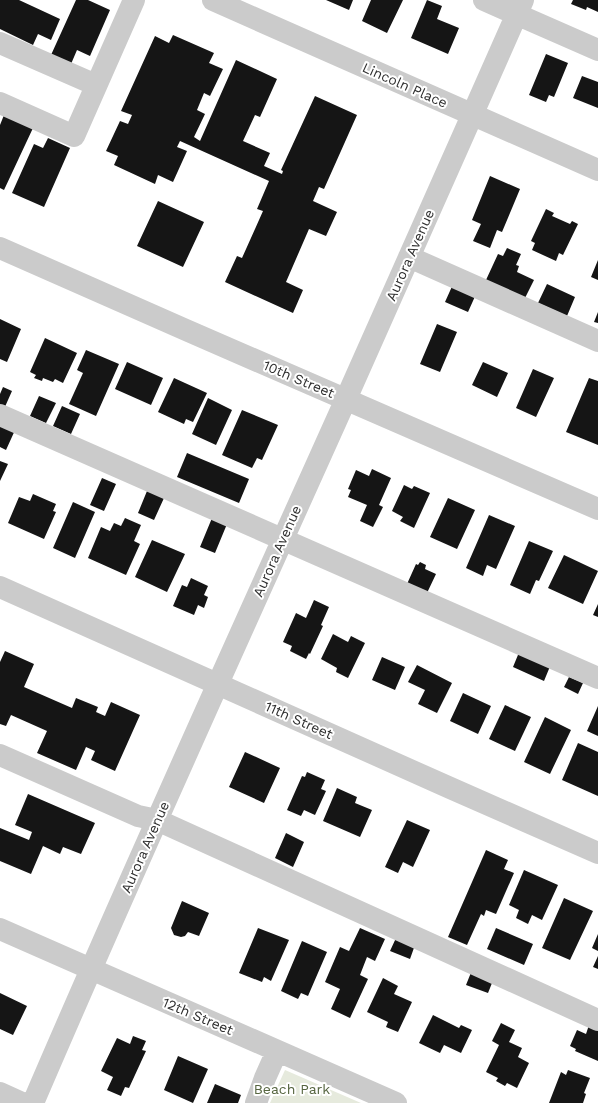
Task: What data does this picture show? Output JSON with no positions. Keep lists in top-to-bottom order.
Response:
{
  "streets": {
    "street": [
      "Lincoln Place",
      "Aurora Avenue",
      "10th Street",
      "11th Street",
      "12th Street"
    ]
  },
  "crossings": [
    ["Lincoln Place", "Aurora Avenue"],
    ["Aurora Avenue", "10th Street"],
    ["Aurora Avenue", "11th Street"],
    ["Aurora Avenue", "12th Street"]
  ],
  "parks": ["Beach Park"]
}
